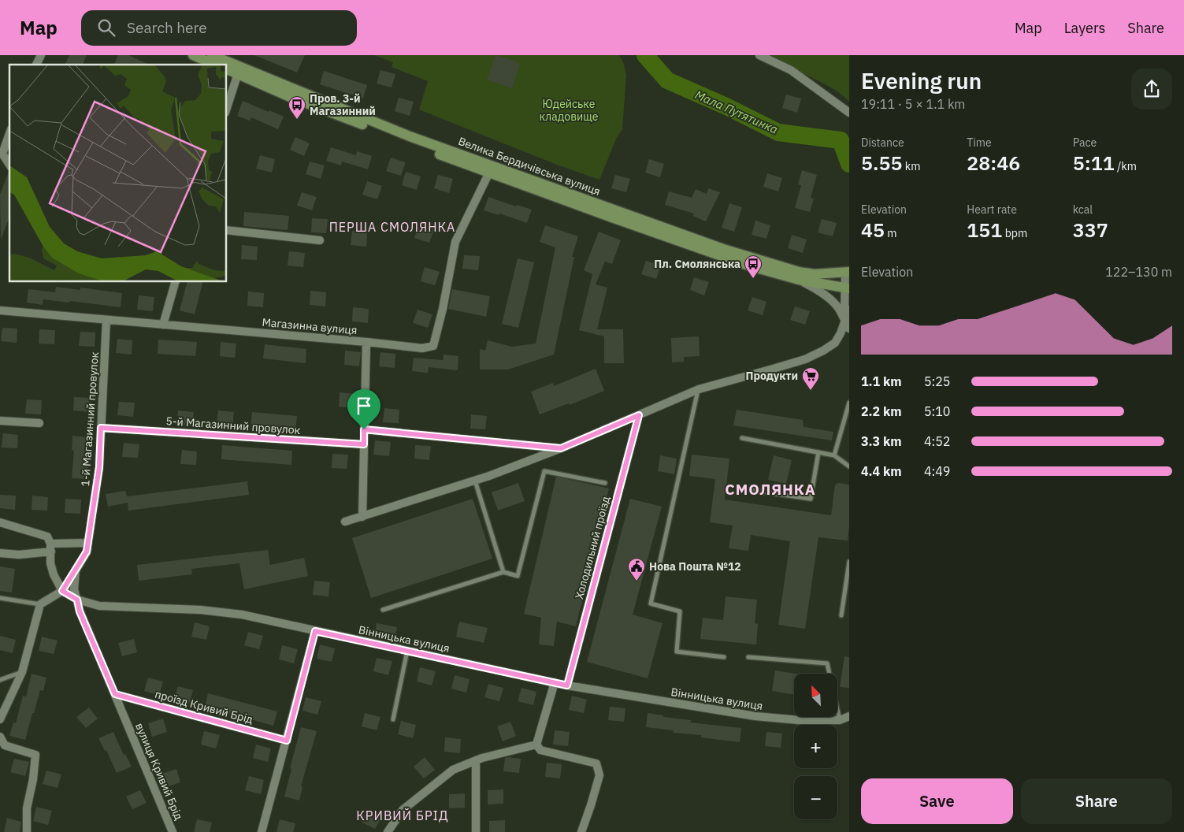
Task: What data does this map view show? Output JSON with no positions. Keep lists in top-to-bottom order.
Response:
{
  "streets": {
    "main road": ["Велика Бердичівська вулиця"],
    "street": [
      "Магазинна вулиця",
      "1-й Магазинний провулок",
      "5-й Магазинний провулок",
      "Холодильний проїзд",
      "Вінницька вулиця",
      "проїзд Кривий Брід",
      "вулиця Кривий Брід"
    ]
  },
  "crossings": [
    ["Велика Бердичівська вулиця", "Магазинна вулиця"],
    ["Магазинна вулиця", "1-й Магазинний провулок"],
    ["1-й Магазинний провулок", "5-й Магазинний провулок"],
    ["1-й Магазинний провулок", "вулиця Кривий Брід"],
    ["Холодильний проїзд", "Вінницька вулиця"],
    ["Вінницька вулиця", "вулиця Кривий Брід"],
    ["проїзд Кривий Брід", "вулиця Кривий Брід"]
  ],
  "districts": ["ПЕРША СМОЛЯНКА", "СМОЛЯНКА", "КРИВИЙ БРІД"],
  "water": ["Мала Путятинка"],
  "parks": ["Юдейське кладовище"],
  "places": {
    "bus stop": ["Пров. 3-й Магазинний", "Пл. Смолянська"],
    "supermarket": ["Продукти"],
    "public building": ["Нова Пошта №12"]
  },
  "north": "top left",
  "page": {
    "header": "Map",
    "search": "Search here",
    "nav": ["Map", "Layers", "Share"],
    "heading": ["Evening run", "19:11 · 5 × 1.1 km"],
    "stats": [
      ["Distance", "5.55 km"],
      ["Time", "28:46"],
      ["Pace", "5:11 /km"],
      ["Elevation", "45 m"],
      ["Heart rate", "151 bpm"],
      ["kcal", "337"]
    ],
    "chart": ["Elevation", "122–130 m"],
    "list": [
      {
        "name": "1.1 km",
        "note": "5:25"
      },
      {
        "name": "2.2 km",
        "note": "5:10"
      },
      {
        "name": "3.3 km",
        "note": "4:52"
      },
      {
        "name": "4.4 km",
        "note": "4:49"
      }
    ],
    "map_buttons": ["+", "−"],
    "buttons": ["Save", "Share"]
  }
}
